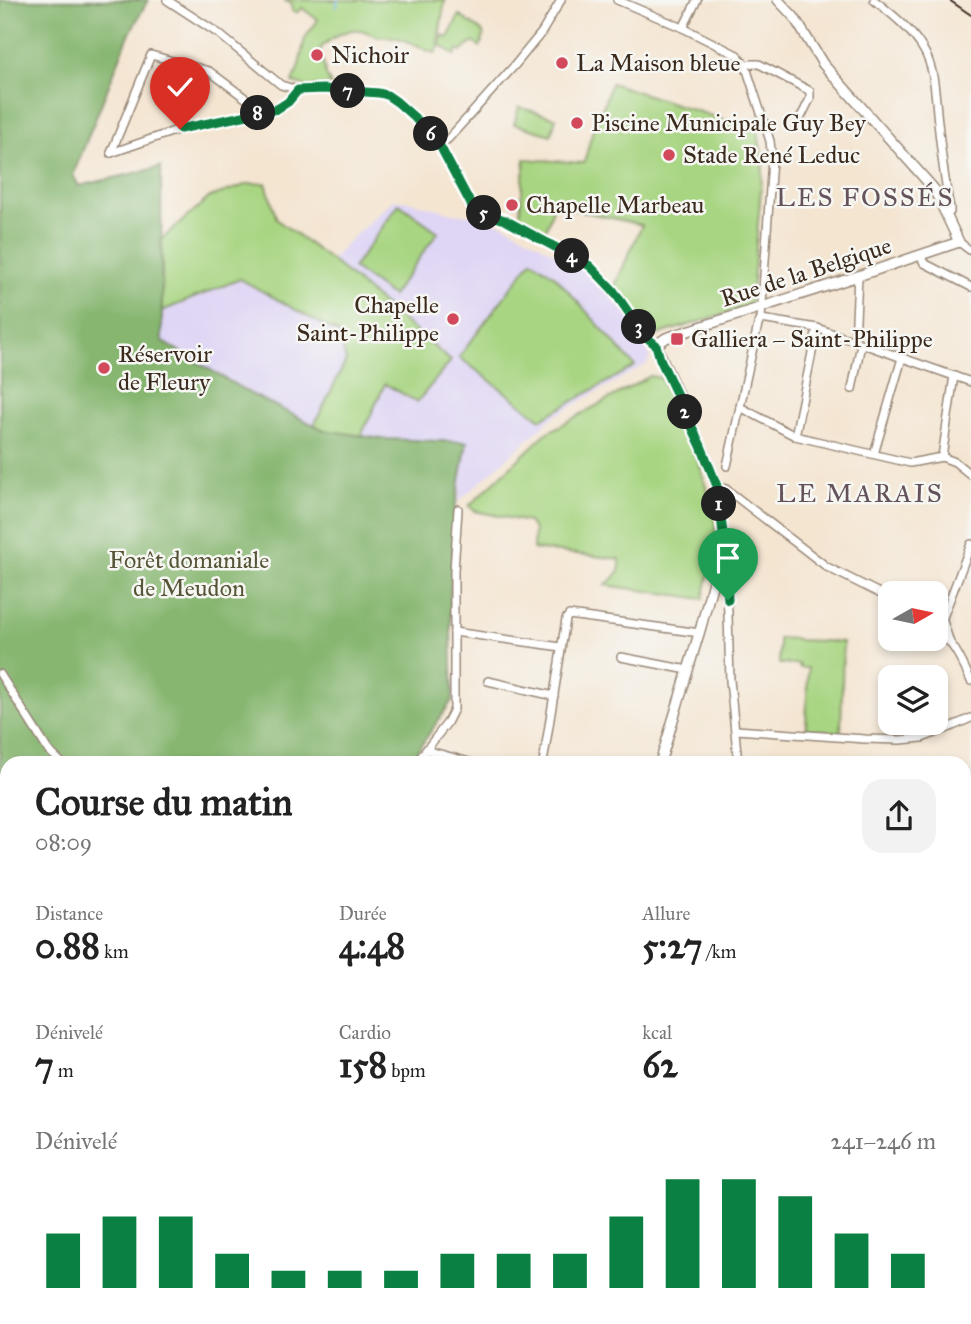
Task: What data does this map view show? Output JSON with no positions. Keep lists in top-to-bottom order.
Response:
{
  "streets": {
    "street": ["Rue de la Belgique"]
  },
  "districts": ["LES FOSSÉS", "LE MARAIS"],
  "parks": ["Forêt domaniale de Meudon"],
  "places": {
    "other": [
      "Nichoir",
      "La Maison bleue",
      "Piscine Municipale Guy Bey",
      "Stade René Leduc",
      "Chapelle Marbeau",
      "Chapelle Saint-Philippe",
      "Réservoir de Fleury"
    ],
    "transit": ["Galliera – Saint-Philippe"]
  },
  "north": "right",
  "page": {
    "pins": [
      "7",
      "8",
      "6",
      "5",
      "4",
      "3",
      "2",
      "1"
    ],
    "heading": ["Course du matin", "08:09"],
    "stats": [
      ["Distance", "0.88 km"],
      ["Durée", "4:48"],
      ["Allure", "5:27 /km"],
      ["Dénivelé", "7 m"],
      ["Cardio", "158 bpm"],
      ["kcal", "62"]
    ],
    "chart": ["Dénivelé", "241–246 m"]
  }
}
